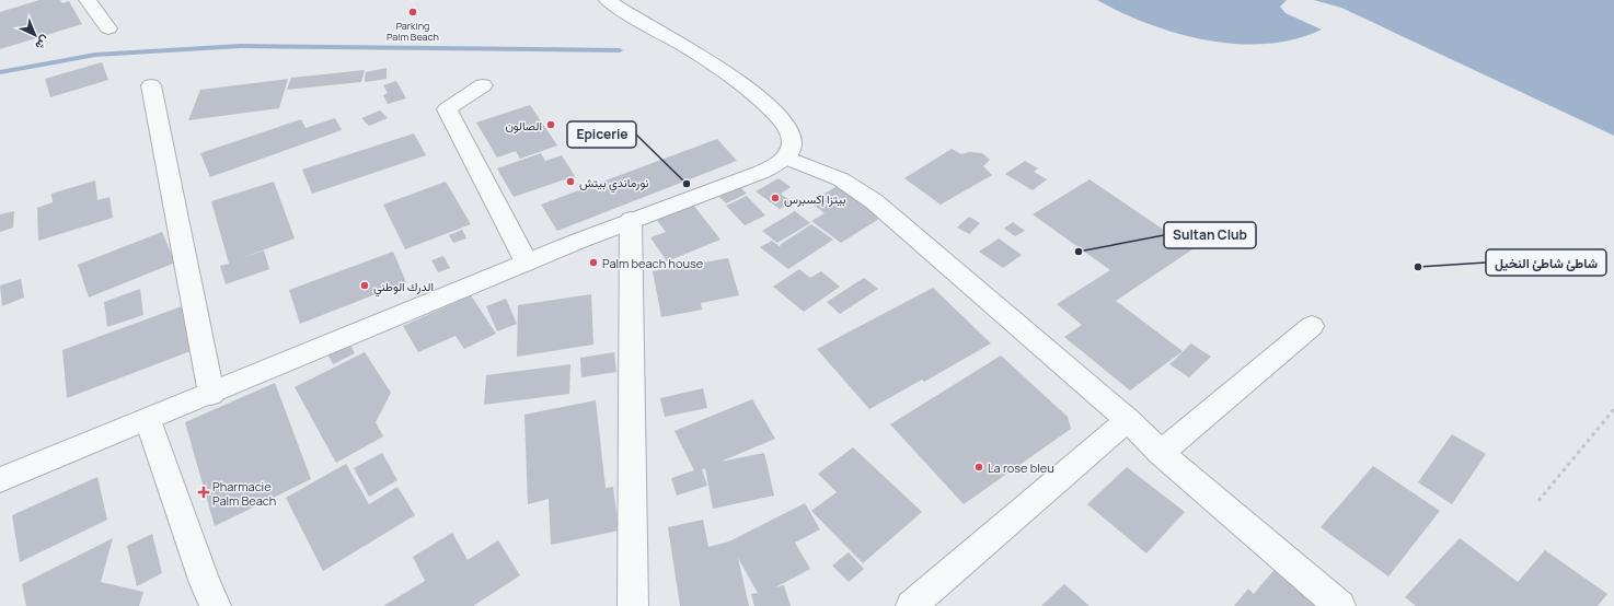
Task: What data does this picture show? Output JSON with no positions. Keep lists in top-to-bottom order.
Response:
{
  "places": {
    "other": [
      "Parking Palm Beach",
      "الصالون",
      "نورماندي بيتش",
      "Epicerie",
      "بيتزا إكسبرس",
      "Sultan Club",
      "Palm beach house",
      "شاطئ شاطئ النخيل",
      "الدرك الوطني",
      "La rose bleu"
    ],
    "health": ["Pharmacie Palm Beach"]
  },
  "north": "bottom right"
}
